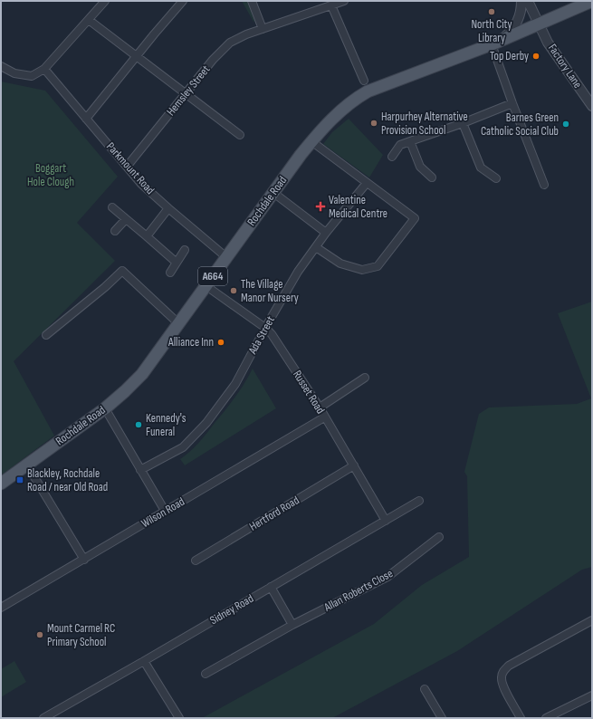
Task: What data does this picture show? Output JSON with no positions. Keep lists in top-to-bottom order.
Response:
{
  "streets": {
    "main road": ["Rochdale Road", "A664"],
    "street": [
      "Factory Lane",
      "Hemsley Street",
      "Parkmount Road",
      "Ada Street",
      "Russet Road",
      "Wilson Road",
      "Hertford Road",
      "Allan Roberts Close",
      "Sidney Road"
    ]
  },
  "crossings": [
    ["Factory Lane", "Rochdale Road"],
    ["Hemsley Street", "Parkmount Road"],
    ["Parkmount Road", "Rochdale Road"],
    ["Rochdale Road", "Russet Road"],
    ["Ada Street", "Russet Road"],
    ["Russet Road", "Wilson Road"],
    ["Russet Road", "Hertford Road"],
    ["Russet Road", "Sidney Road"]
  ],
  "parks": ["Boggart Hole Clough"],
  "places": {
    "other": [
      "North City Library",
      "Top Derby",
      "Harpurhey Alternative Provision School",
      "Barnes Green Catholic Social Club",
      "The Village Manor Nursery",
      "Alliance Inn",
      "Kennedy's Funeral",
      "Mount Carmel RC Primary School"
    ],
    "health": ["Valentine Medical Centre"],
    "transit": ["Blackley, Rochdale Road / near Old Road"]
  }
}
